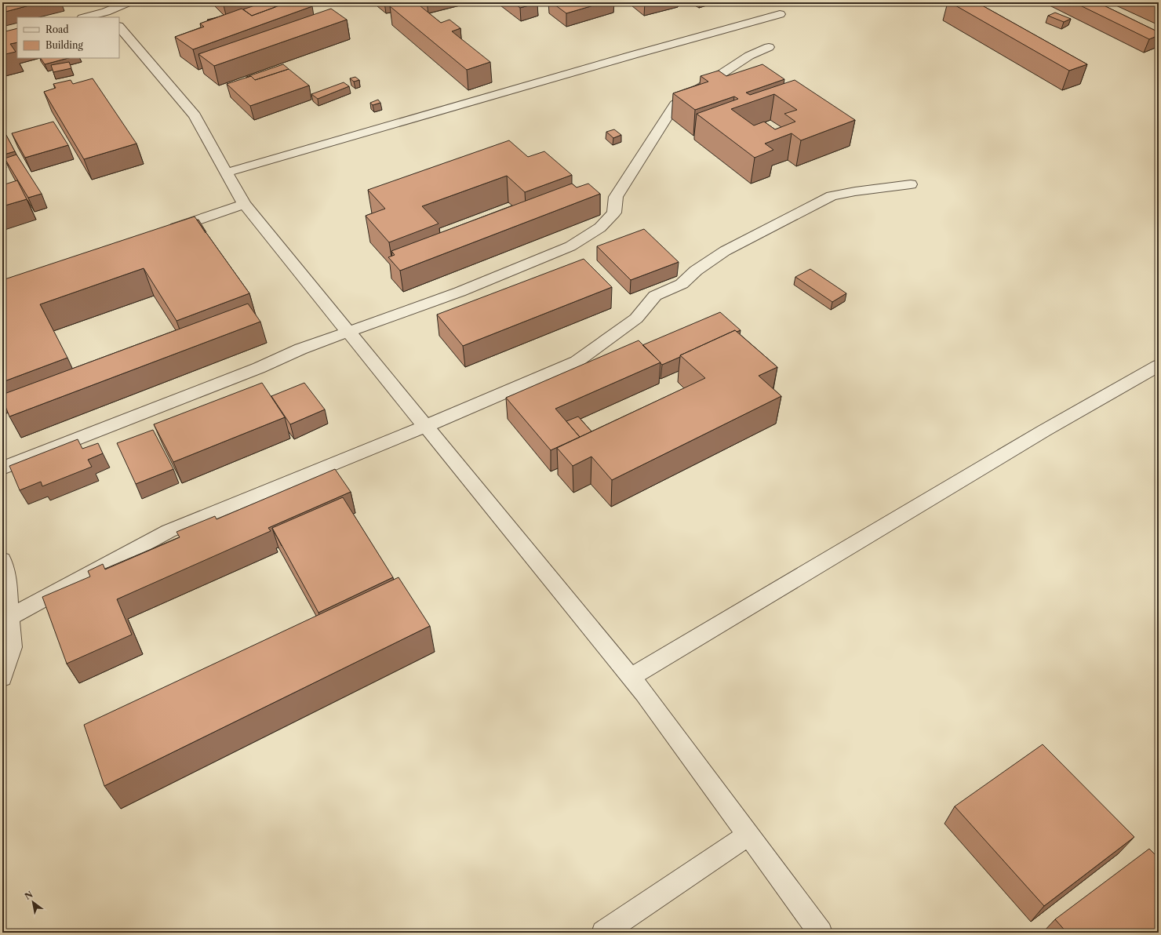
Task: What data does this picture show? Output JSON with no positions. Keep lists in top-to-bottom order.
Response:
{
  "legend": ["Road", "Building"],
  "north": "top left"
}
